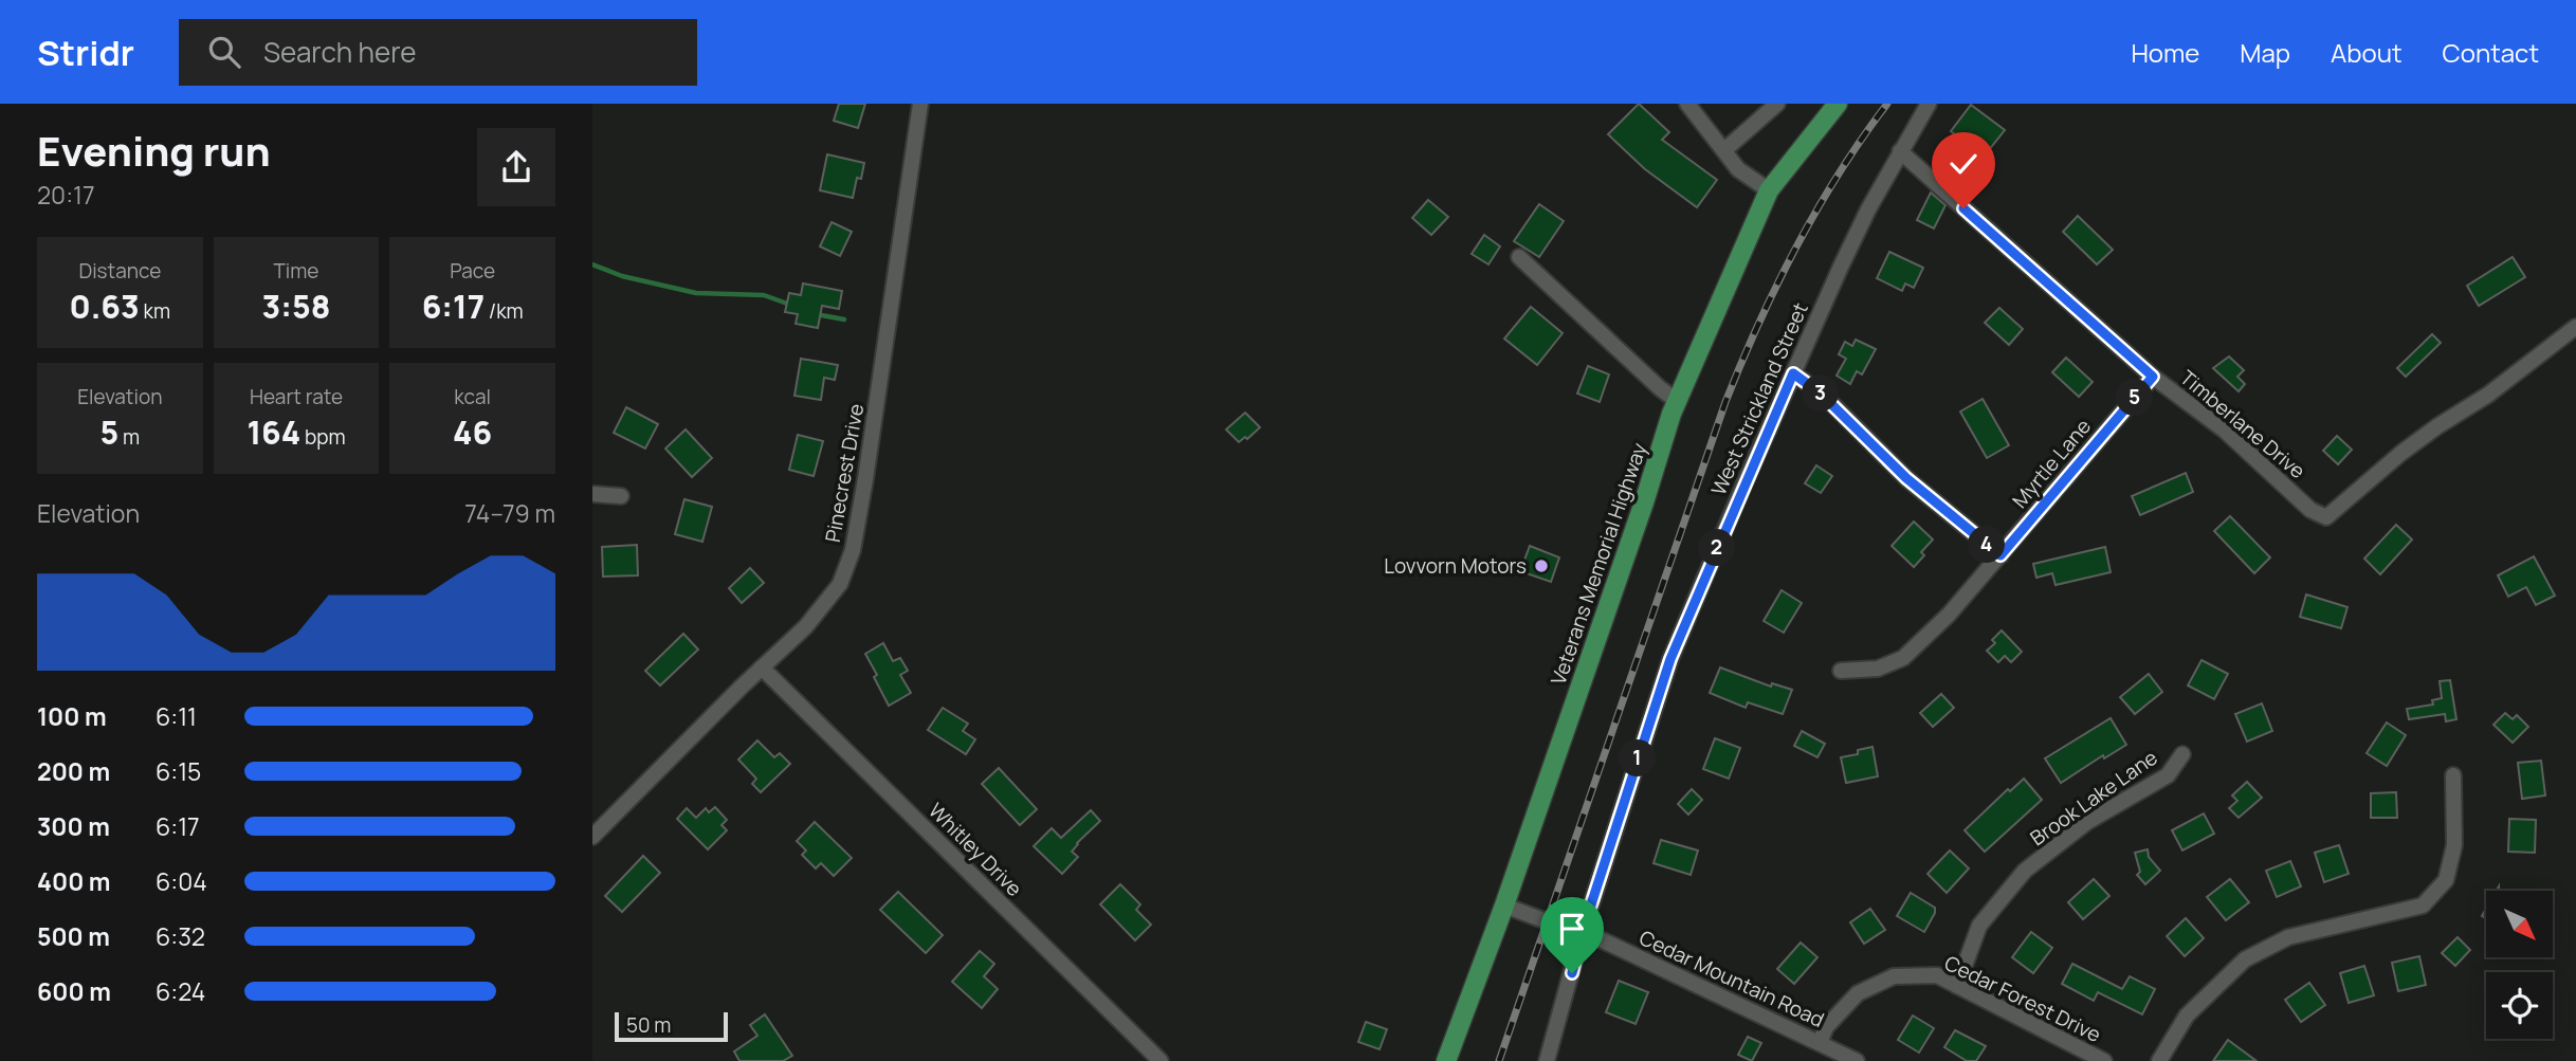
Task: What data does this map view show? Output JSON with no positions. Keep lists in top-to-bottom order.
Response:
{
  "streets": {
    "main road": ["Veterans Memorial Highway"],
    "street": [
      "West Strickland Street",
      "Timberlane Drive",
      "Myrtle Lane",
      "Pinecrest Drive",
      "Brook Lake Lane",
      "Whitley Drive",
      "Cedar Mountain Road",
      "Cedar Forest Drive"
    ]
  },
  "crossings": [
    ["West Strickland Street", "Timberlane Drive"],
    ["West Strickland Street", "Cedar Mountain Road"],
    ["Timberlane Drive", "Myrtle Lane"],
    ["Pinecrest Drive", "Whitley Drive"],
    ["Veterans Memorial Highway", "Cedar Mountain Road"],
    ["Brook Lake Lane", "Cedar Forest Drive"],
    ["Cedar Mountain Road", "Cedar Forest Drive"]
  ],
  "places": ["Lovvorn Motors"],
  "scale_bar": "50 m",
  "north": "bottom right",
  "page": {
    "header": "Stridr",
    "search": "Search here",
    "nav": [
      "Home",
      "Map",
      "About",
      "Contact"
    ],
    "heading": ["Evening run", "20:17"],
    "stats": [
      ["Distance", "0.63 km"],
      ["Time", "3:58"],
      ["Pace", "6:17 /km"],
      ["Elevation", "5 m"],
      ["Heart rate", "164 bpm"],
      ["kcal", "46"]
    ],
    "pins": [
      "3",
      "5",
      "4",
      "2",
      "1"
    ],
    "chart": ["Elevation", "74–79 m"],
    "list": [
      {
        "name": "100 m",
        "note": "6:11"
      },
      {
        "name": "200 m",
        "note": "6:15"
      },
      {
        "name": "300 m",
        "note": "6:17"
      },
      {
        "name": "400 m",
        "note": "6:04"
      },
      {
        "name": "500 m",
        "note": "6:32"
      },
      {
        "name": "600 m",
        "note": "6:24"
      }
    ],
    "scale": "50 m"
  }
}
